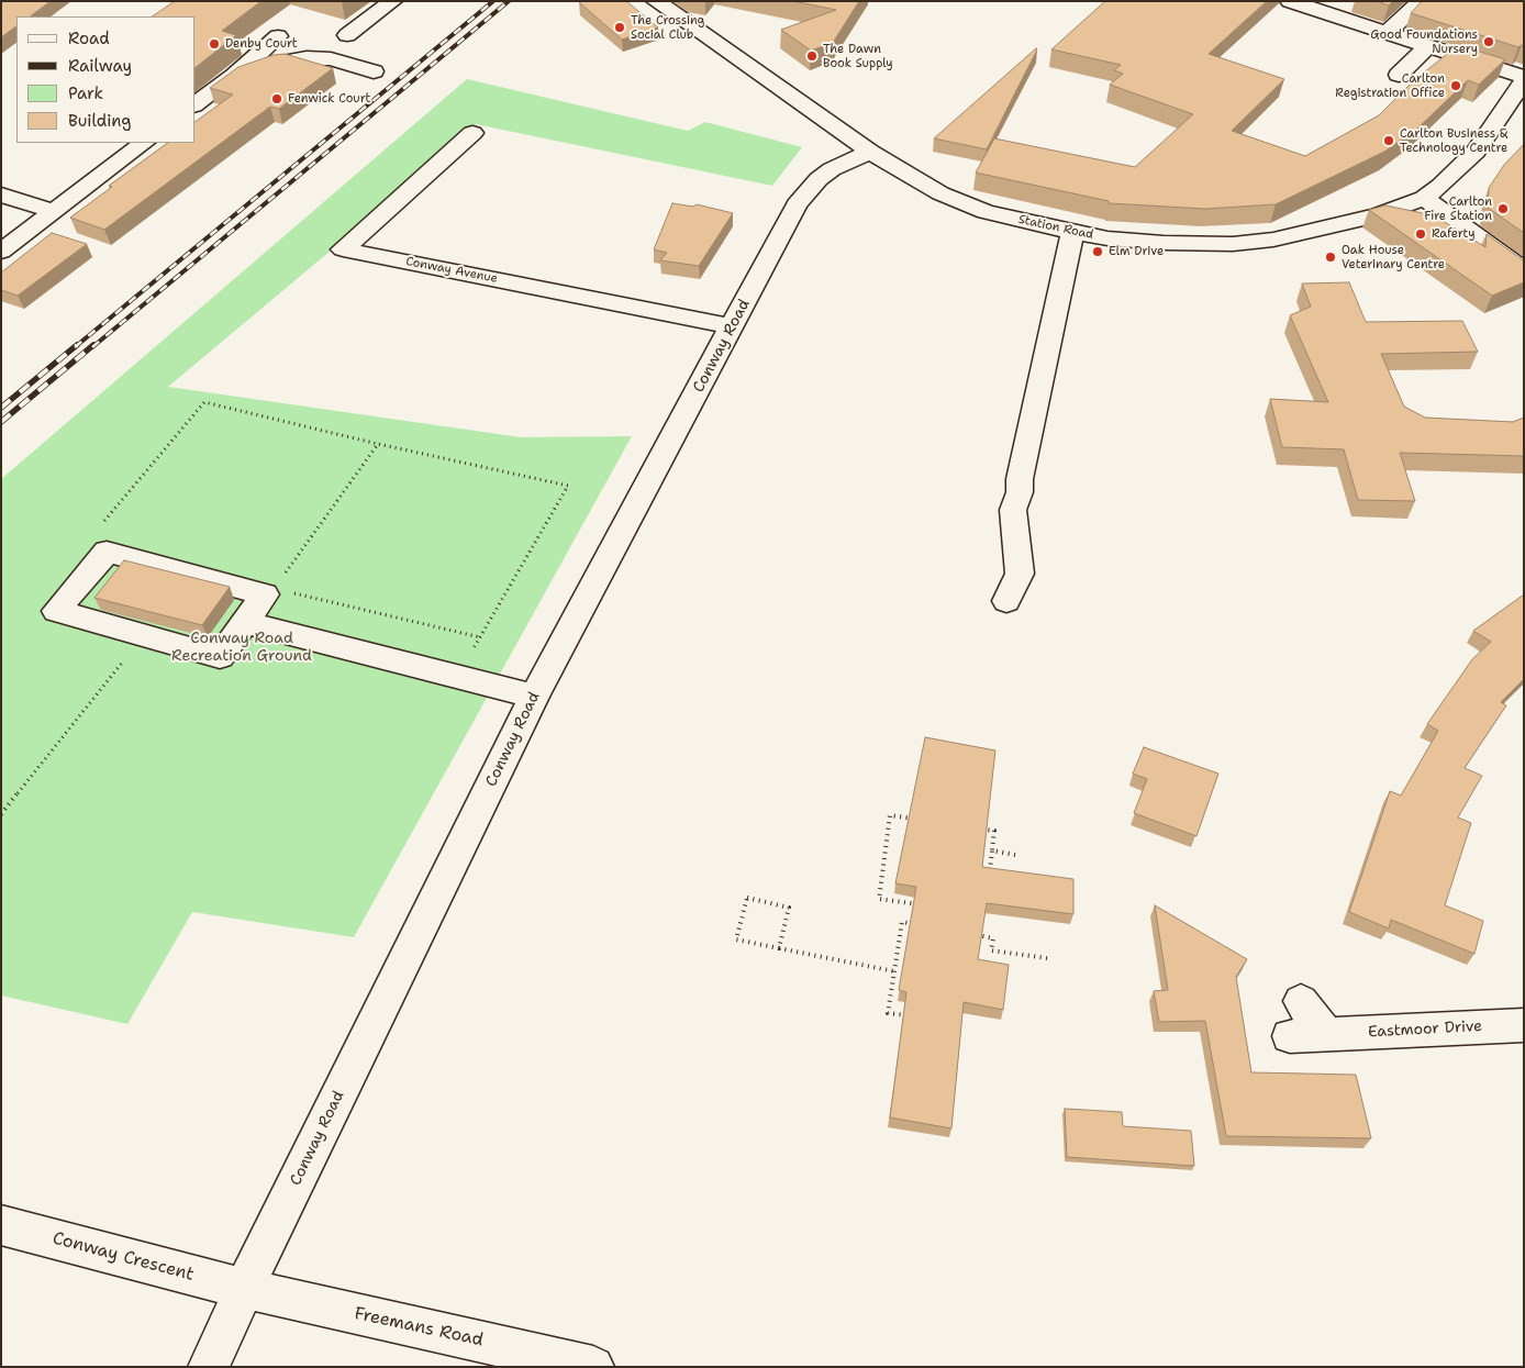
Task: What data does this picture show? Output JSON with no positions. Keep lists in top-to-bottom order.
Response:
{
  "streets": {
    "street": [
      "Station Road",
      "Conway Avenue",
      "Conway Road",
      "Eastmoor Drive",
      "Conway Crescent",
      "Freemans Road"
    ]
  },
  "crossings": [
    ["Station Road", "Conway Road"],
    ["Conway Avenue", "Conway Road"],
    ["Conway Road", "Conway Crescent"],
    ["Conway Road", "Freemans Road"],
    ["Conway Crescent", "Freemans Road"]
  ],
  "parks": ["Conway Road Recreation Ground"],
  "places": [
    "The Crossing Social Club",
    "Good Foundations Nursery",
    "Denby Court",
    "The Dawn Book Supply",
    "Carlton Registration Office",
    "Fenwick Court",
    "Carlton Business & Technology Centre",
    "Carlton Fire Station",
    "Raferty",
    "Elm Drive",
    "Oak House Veterinary Centre"
  ],
  "legend": [
    "Road",
    "Railway",
    "Park",
    "Building"
  ]
}
